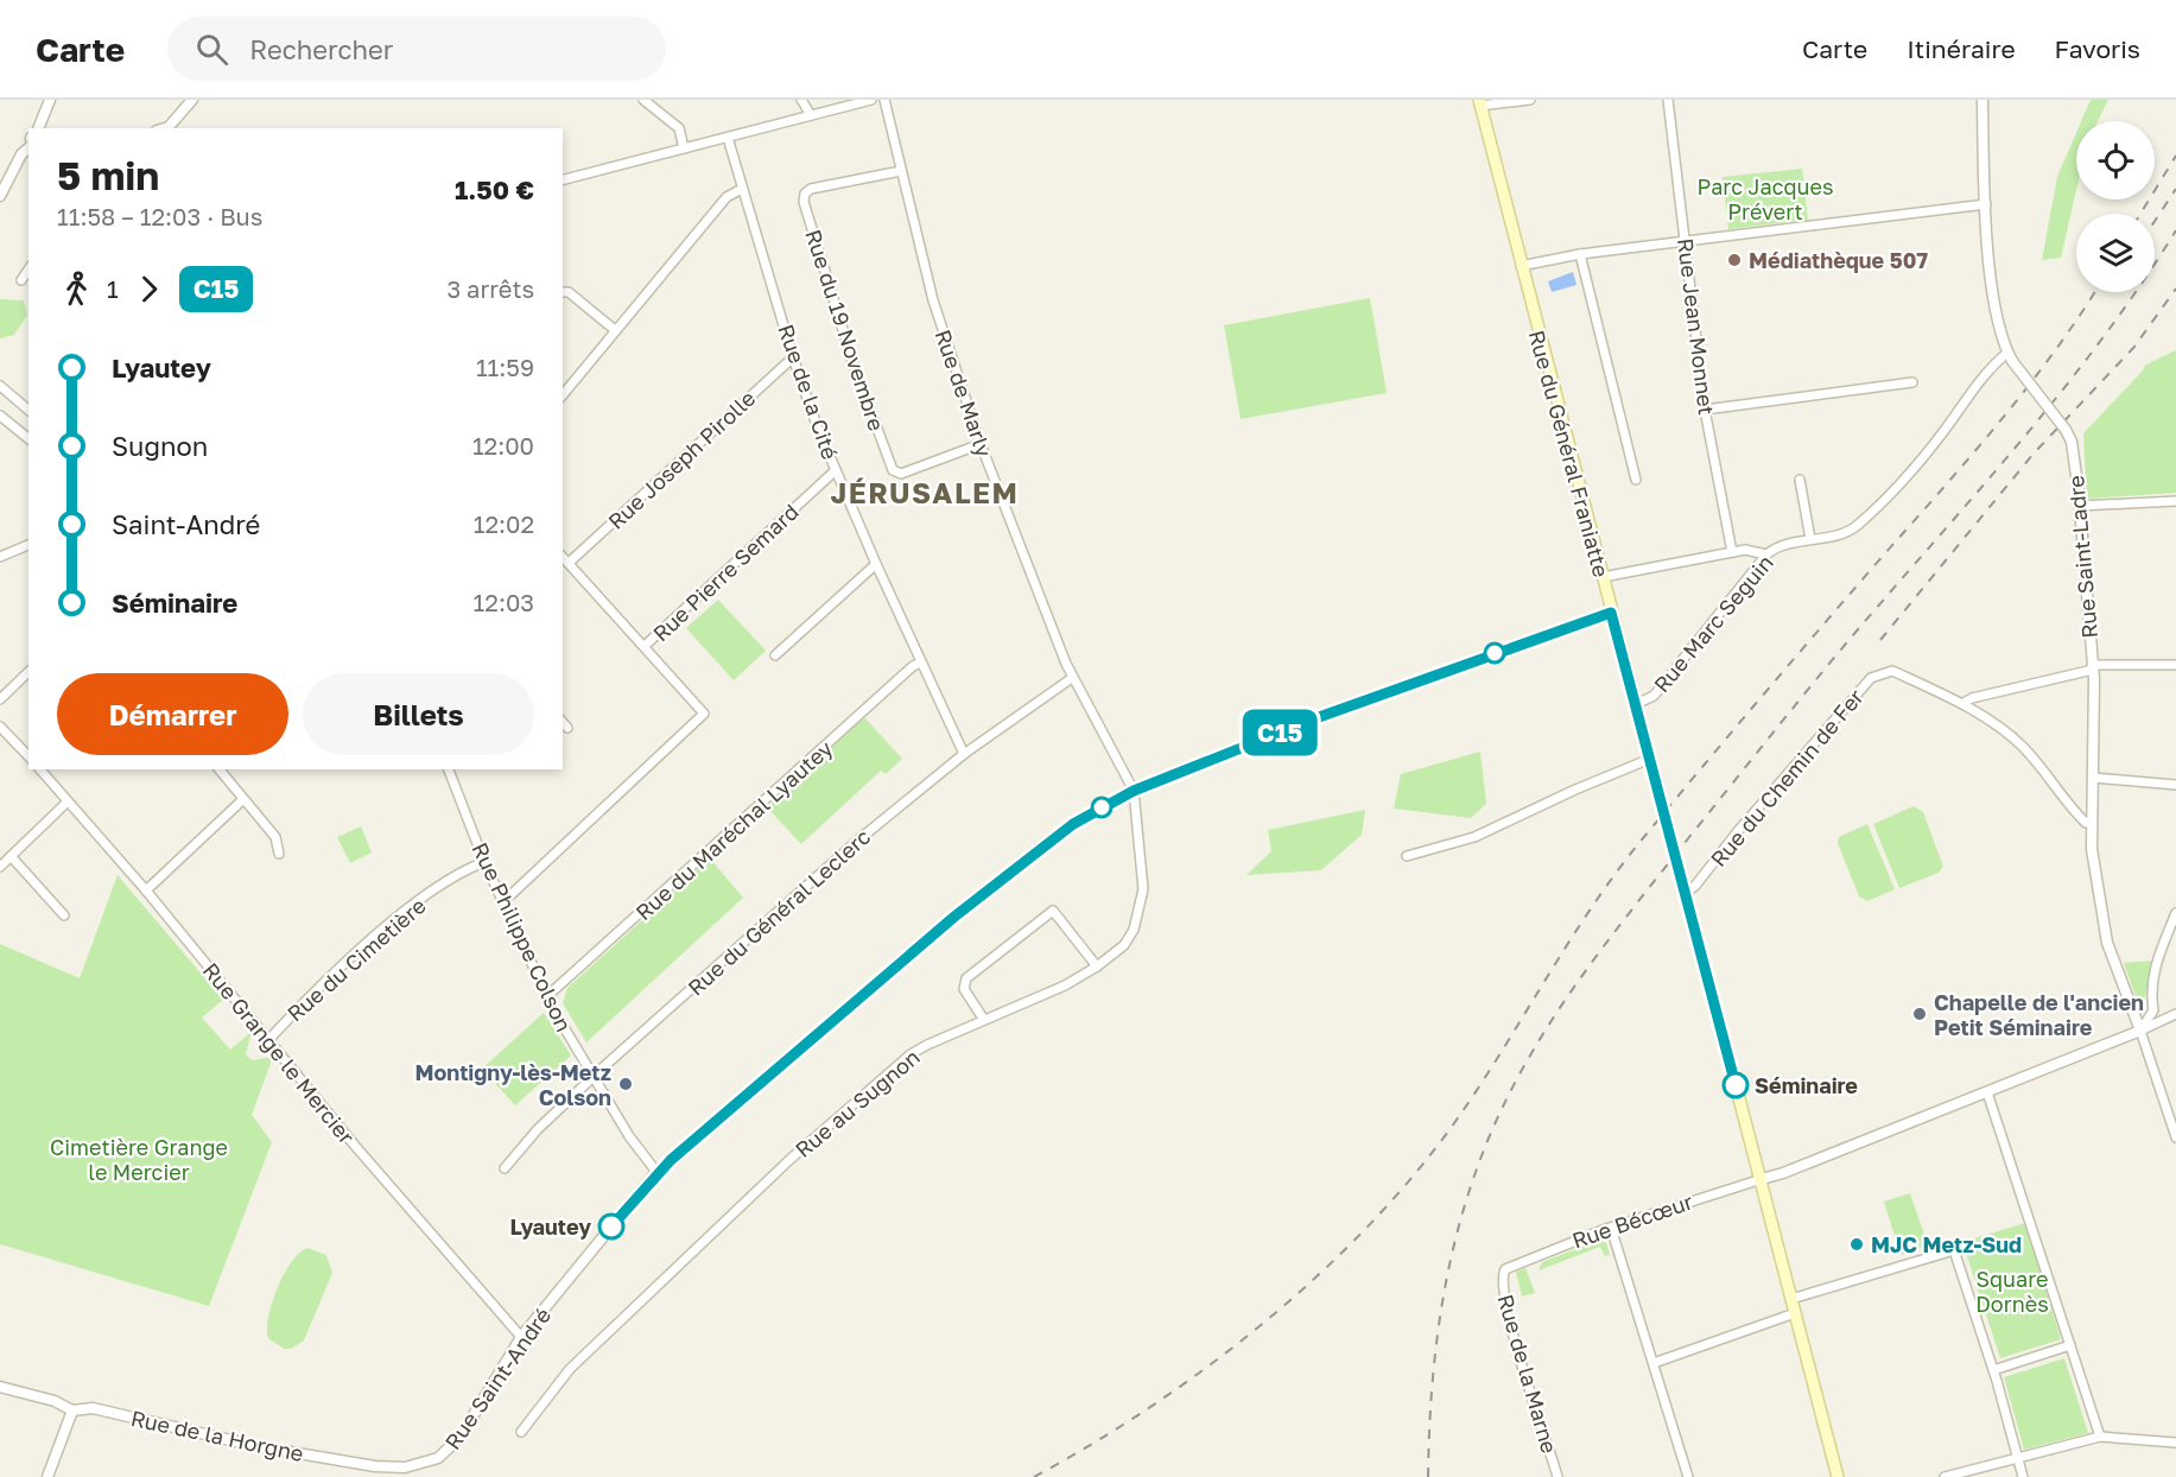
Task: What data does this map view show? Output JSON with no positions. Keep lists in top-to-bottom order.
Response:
{
  "streets": {
    "main road": ["Rue du Général Franiatte"],
    "street": [
      "Rue Jean Monnet",
      "Rue du 19 Novembre",
      "Rue de la Cité",
      "Rue de Marly",
      "Rue Joseph Pirolle",
      "Rue Saint-Ladre",
      "Rue Pierre Semard",
      "Rue Marc Seguin",
      "Rue du Chemin de Fer",
      "Rue du Maréchal Lyautey",
      "Rue du Général Leclerc",
      "Rue Philippe Colson",
      "Rue du Cimetière",
      "Rue Grange le Mercier",
      "Rue au Sugnon",
      "Rue Bécœur",
      "Rue de la Marne",
      "Rue Saint-André",
      "Rue de la Horgne"
    ]
  },
  "crossings": [
    ["Rue du 19 Novembre", "Rue de Marly"],
    ["Rue de la Cité", "Rue Joseph Pirolle"],
    ["Rue de la Cité", "Rue Pierre Semard"],
    ["Rue de la Cité", "Rue du Maréchal Lyautey"],
    ["Rue de la Cité", "Rue du Général Leclerc"],
    ["Rue de Marly", "Rue du Général Leclerc"],
    ["Rue de Marly", "Rue au Sugnon"],
    ["Rue de Marly", "Rue Saint-André"],
    ["Rue du Général Franiatte", "Rue Marc Seguin"],
    ["Rue du Général Franiatte", "Rue du Chemin de Fer"],
    ["Rue du Général Franiatte", "Rue Bécœur"],
    ["Rue du Général Franiatte", "Rue Saint-André"],
    ["Rue Saint-Ladre", "Rue Marc Seguin"],
    ["Rue Saint-Ladre", "Rue du Chemin de Fer"],
    ["Rue du Maréchal Lyautey", "Rue Philippe Colson"],
    ["Rue du Général Leclerc", "Rue Philippe Colson"],
    ["Rue Philippe Colson", "Rue du Cimetière"],
    ["Rue Philippe Colson", "Rue Saint-André"],
    ["Rue du Cimetière", "Rue Grange le Mercier"],
    ["Rue Grange le Mercier", "Rue Saint-André"],
    ["Rue au Sugnon", "Rue Saint-André"],
    ["Rue Bécœur", "Rue de la Marne"],
    ["Rue Saint-André", "Rue de la Horgne"]
  ],
  "districts": ["JÉRUSALEM"],
  "parks": ["Parc Jacques Prévert", "Cimetière Grange le Mercier", "Square Dornès"],
  "places": [
    "Médiathèque 507",
    "Chapelle de l'ancien Petit Séminaire",
    "Montigny-lès-Metz Colson",
    "Séminaire",
    "Lyautey",
    "MJC Metz-Sud"
  ],
  "lines": ["bus line C15"],
  "page": {
    "header": "Carte",
    "search": "Rechercher",
    "nav": ["Carte", "Itinéraire", "Favoris"],
    "on_map": "C15",
    "heading": ["5 min", "11:58 – 12:03 · Bus", "1.50 €"],
    "legs": ["1", "C15", "3 arrêts"],
    "list": [
      {
        "name": "Lyautey",
        "value": "11:59"
      },
      {
        "name": "Sugnon",
        "value": "12:00"
      },
      {
        "name": "Saint-André",
        "value": "12:02"
      },
      {
        "name": "Séminaire",
        "value": "12:03"
      }
    ],
    "buttons": ["Démarrer", "Billets"]
  }
}
